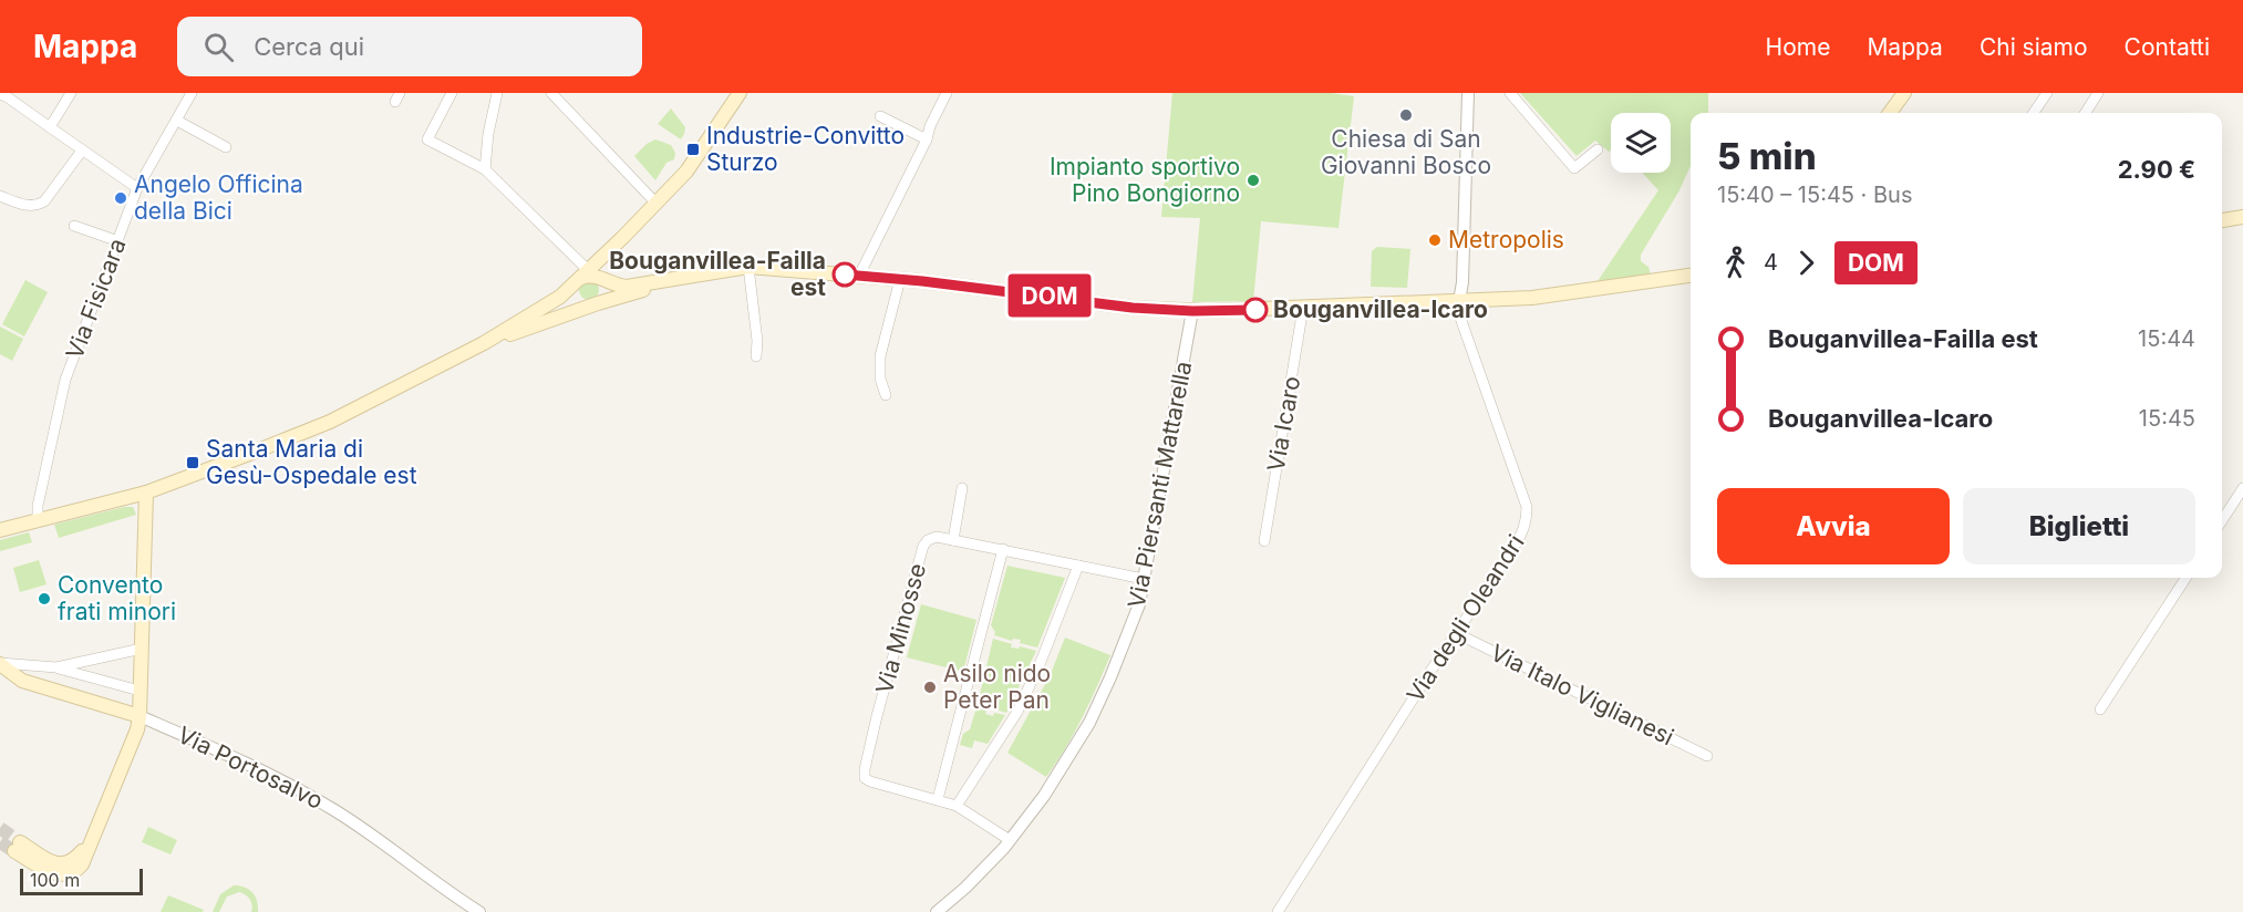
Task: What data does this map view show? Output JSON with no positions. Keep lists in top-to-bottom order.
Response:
{
  "streets": {
    "main road": ["Via Portosalvo"],
    "street": [
      "Via Fisicara",
      "Via Icaro",
      "Via Piersanti Mattarella",
      "Via degli Oleandri",
      "Via Minosse",
      "Via Italo Viglianesi"
    ]
  },
  "crossings": [
    ["Via Piersanti Mattarella", "Via Minosse"],
    ["Via degli Oleandri", "Via Italo Viglianesi"]
  ],
  "places": {
    "other": [
      "Chiesa di San Giovanni Bosco",
      "Impianto sportivo Pino Bongiorno",
      "Angelo Officina della Bici",
      "Metropolis",
      "Bouganvillea-Failla est",
      "Bouganvillea-Icaro",
      "Convento frati minori",
      "Asilo nido Peter Pan"
    ],
    "transit": ["Industrie-Convitto Sturzo", "Santa Maria di Gesù-Ospedale est"]
  },
  "lines": ["bus line DOM"],
  "scale_bar": "100 m",
  "page": {
    "header": "Mappa",
    "search": "Cerca qui",
    "nav": [
      "Home",
      "Mappa",
      "Chi siamo",
      "Contatti"
    ],
    "on_map": "DOM",
    "heading": ["5 min", "15:40 – 15:45 · Bus", "2.90 €"],
    "legs": ["4", "DOM"],
    "list": [
      {
        "name": "Bouganvillea-Failla est",
        "value": "15:44"
      },
      {
        "name": "Bouganvillea-Icaro",
        "value": "15:45"
      }
    ],
    "buttons": ["Avvia", "Biglietti"],
    "scale": "100 m"
  }
}
